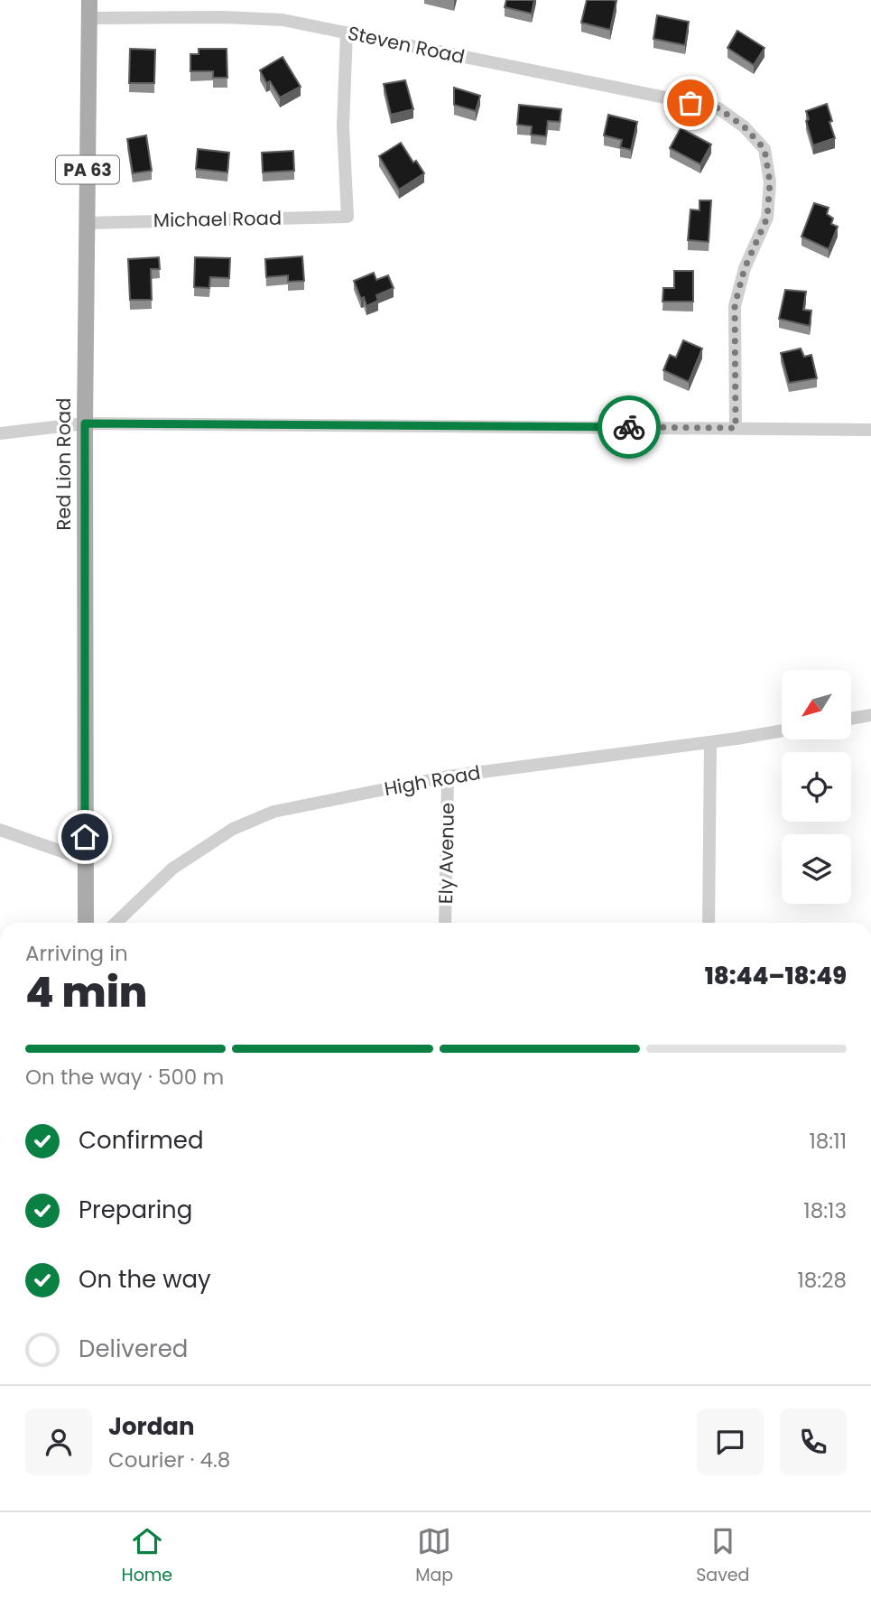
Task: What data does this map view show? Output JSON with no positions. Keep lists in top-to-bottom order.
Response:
{
  "streets": {
    "main road": ["PA 63", "Red Lion Road"],
    "street": [
      "Steven Road",
      "Michael Road",
      "High Road",
      "Ely Avenue"
    ]
  },
  "crossings": [
    ["Steven Road", "Michael Road"],
    ["Steven Road", "Red Lion Road"],
    ["Michael Road", "Red Lion Road"],
    ["High Road", "Ely Avenue"]
  ],
  "north": "bottom left",
  "page": {
    "heading": ["4 min", "Arriving in", "18:44–18:49"],
    "panel": ["Jordan", "Courier · 4.8"],
    "bar": "On the way · 500 m",
    "list": [
      ["Confirmed", "18:11"],
      ["Preparing", "18:13"],
      ["On the way", "18:28"],
      "Delivered"
    ],
    "tabs": ["Home", "Map", "Saved"]
  }
}
